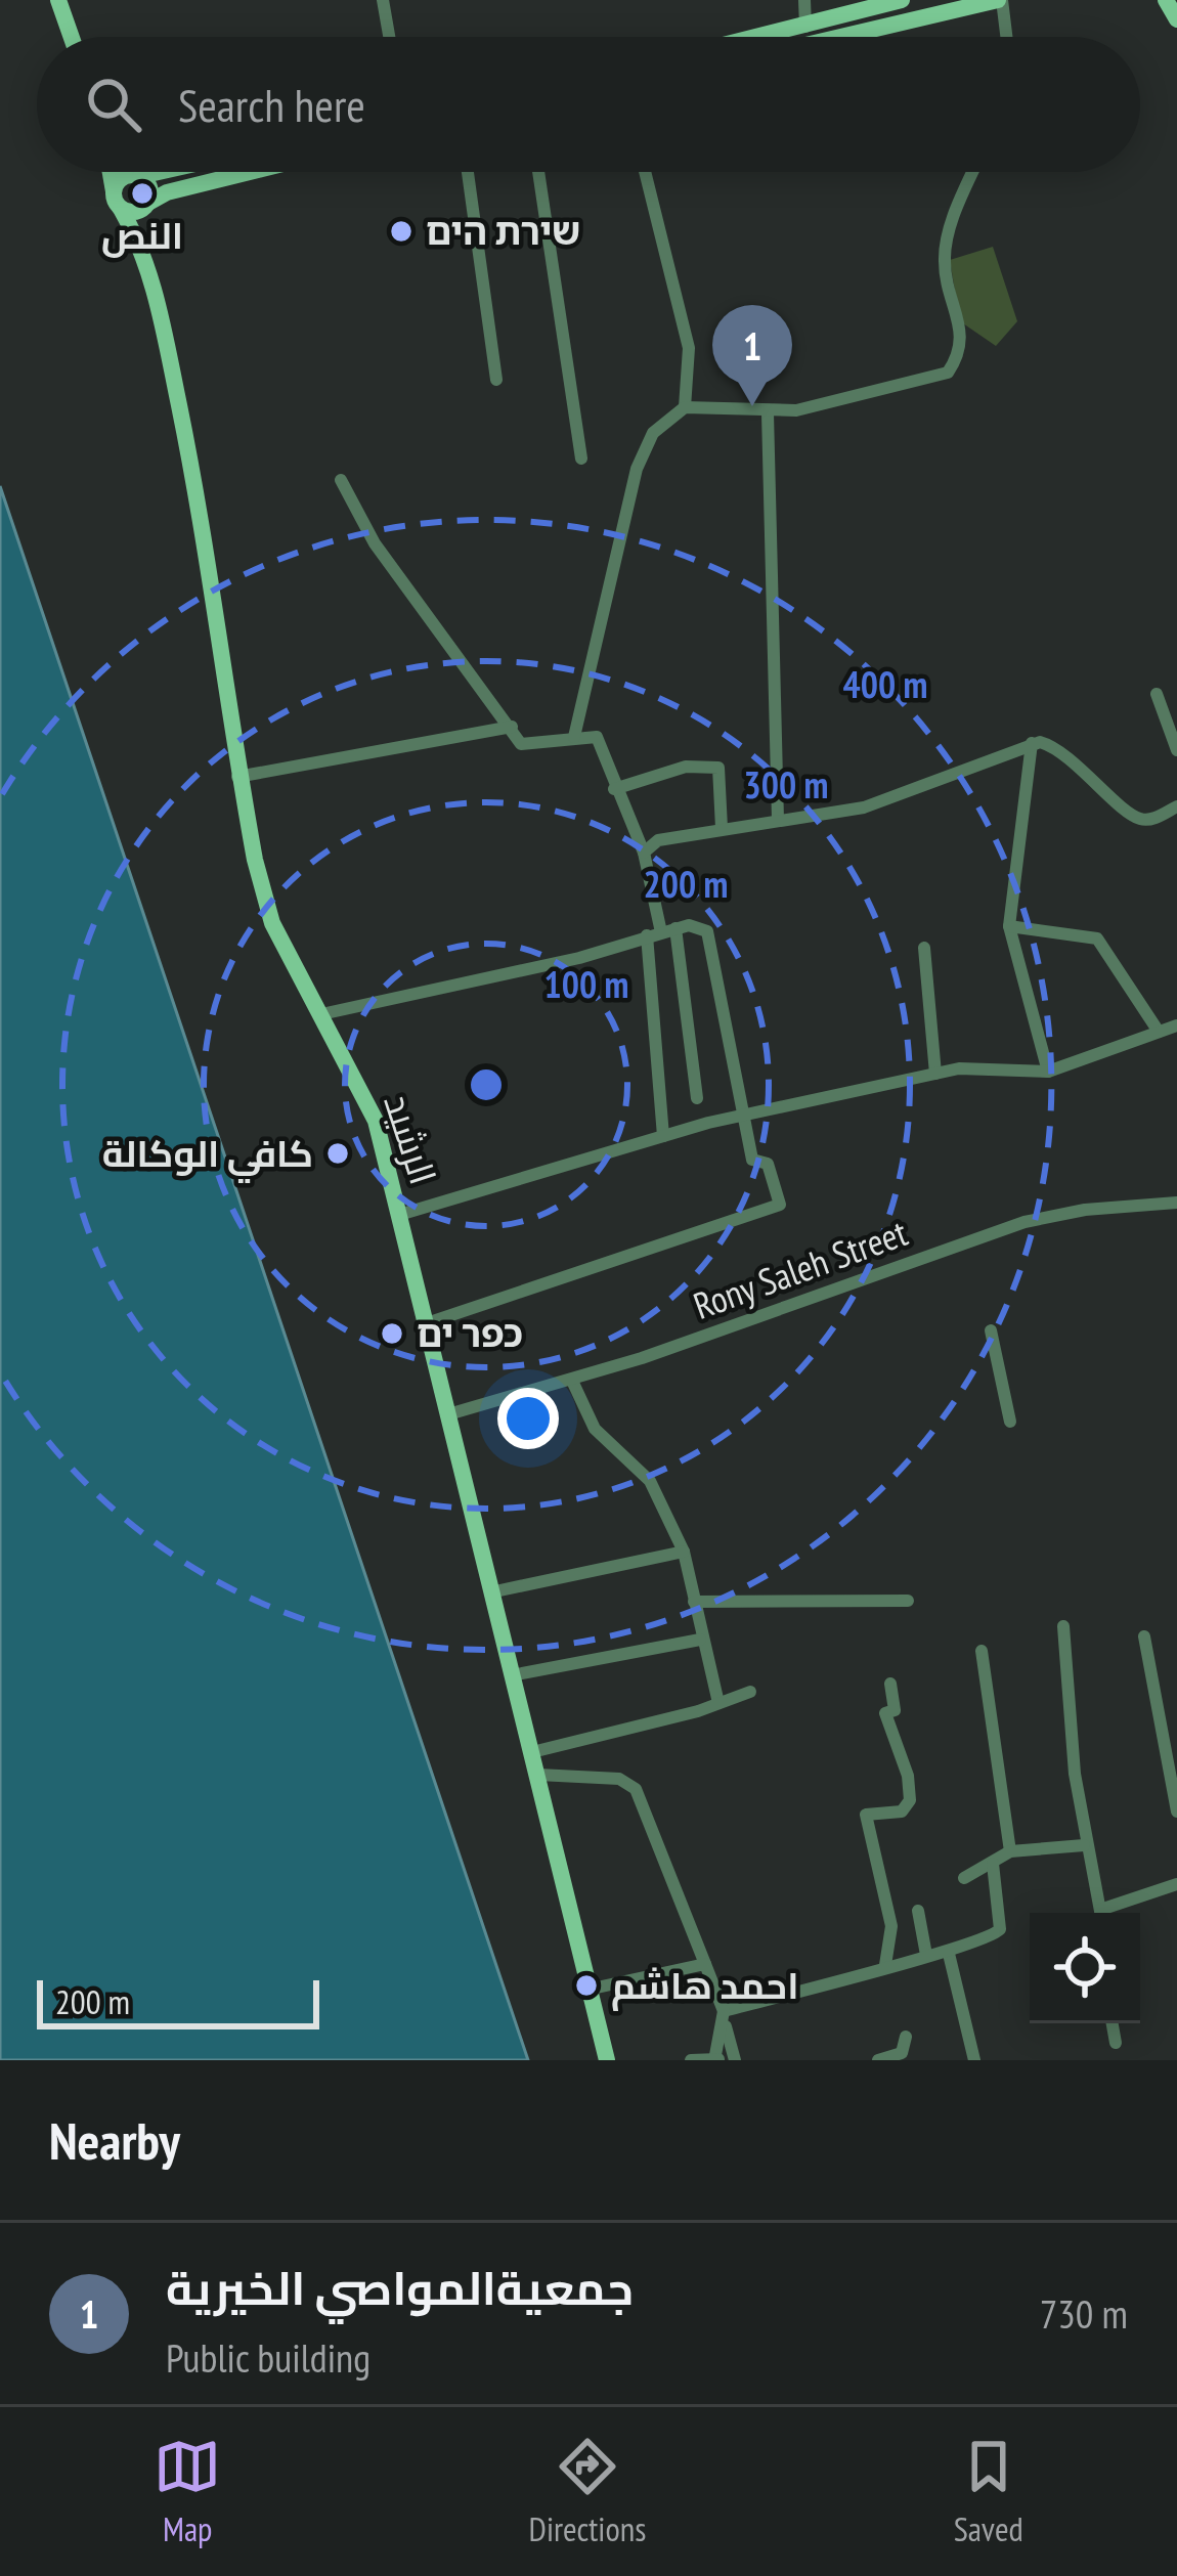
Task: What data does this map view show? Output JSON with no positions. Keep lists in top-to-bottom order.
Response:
{
  "streets": {
    "main road": ["الرشيد"],
    "street": ["Rony Saleh Street"]
  },
  "crossings": [
    ["الرشيد", "Rony Saleh Street"]
  ],
  "places": [
    "النص",
    "שירת הים",
    "كافي الوكالة",
    "כפר ים",
    "احمد هاشم"
  ],
  "scale_bar": "200 m",
  "page": {
    "search": "Search here",
    "pins": "1",
    "scale": "200 m",
    "heading": "Nearby",
    "list": [
      {
        "mark": "1",
        "name": "جمعيةالمواصي الخيرية",
        "note": "Public building",
        "value": "730 m"
      }
    ],
    "nav": ["Map", "Directions", "Saved"]
  },
  "rings": [
    "400 m",
    "300 m",
    "200 m",
    "100 m"
  ]
}
